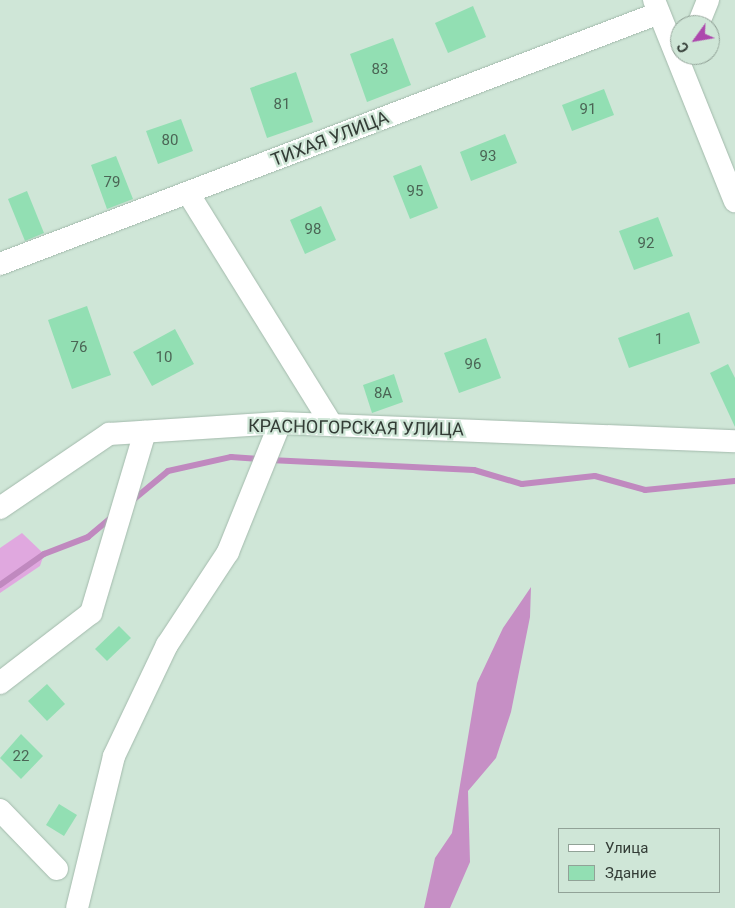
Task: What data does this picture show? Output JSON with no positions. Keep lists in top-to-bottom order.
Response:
{
  "streets": {
    "street": ["ТИХАЯ УЛИЦА", "КРАСНОГОРСКАЯ УЛИЦА"]
  },
  "house_numbers": [
    "83",
    "81",
    "91",
    "80",
    "93",
    "79",
    "95",
    "98",
    "92",
    "1",
    "76",
    "10",
    "96",
    "8А",
    "22"
  ],
  "legend": ["Улица", "Здание"],
  "north": "bottom left"
}
